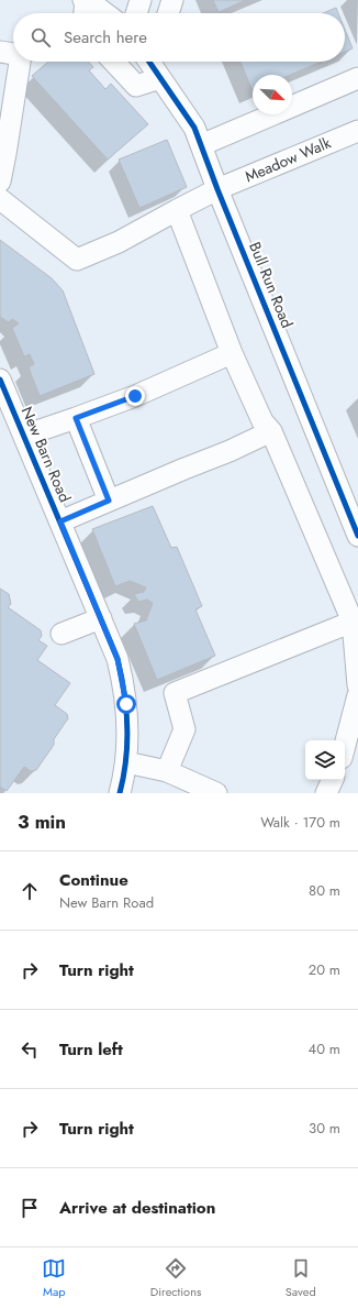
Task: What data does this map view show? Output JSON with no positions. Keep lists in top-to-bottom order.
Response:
{
  "streets": {
    "street": ["Meadow Walk", "Bull Run Road", "New Barn Road"]
  },
  "crossings": [
    ["Meadow Walk", "Bull Run Road"]
  ],
  "north": "bottom right",
  "page": {
    "search": "Search here",
    "heading": ["3 min", "Walk · 170 m"],
    "list": [
      ["Continue", "New Barn Road", "80 m"],
      ["Turn right", "20 m"],
      ["Turn left", "40 m"],
      ["Turn right", "30 m"],
      "Arrive at destination"
    ],
    "nav": ["Map", "Directions", "Saved"]
  }
}
